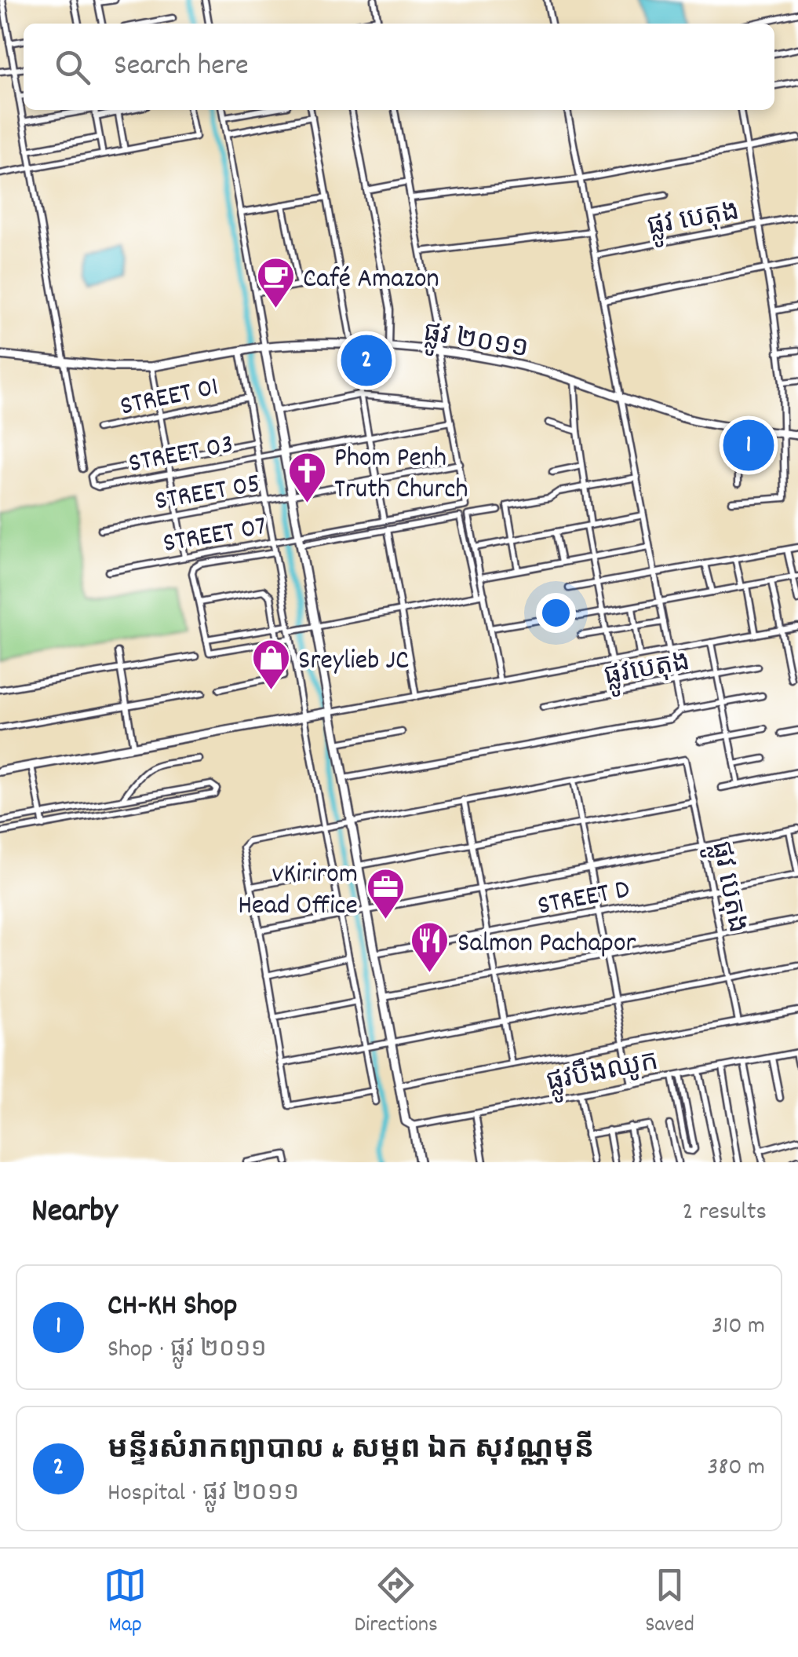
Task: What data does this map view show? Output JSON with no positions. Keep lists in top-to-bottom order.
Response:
{
  "streets": {
    "street": [
      "ផ្លូវ បេតុង",
      "ផ្លូវ ២០១១",
      "STREET 01",
      "STREET 03",
      "STREET 05",
      "STREET 07",
      "ផ្លូវបេតុង",
      "STREET D",
      "ផ្លូវបឹងឈូក"
    ]
  },
  "crossings": [
    ["ផ្លូវ បេតុង", "STREET D"],
    ["STREET 05", "STREET 07"]
  ],
  "places": {
    "cafe": ["Café Amazon"],
    "church": ["Phom Penh Truth Church"],
    "shop": ["Sreylieb JC"],
    "office": ["vKirirom Head Office"],
    "restaurant": ["Salmon Pachapor"]
  },
  "page": {
    "search": "Search here",
    "pins": ["2", "1"],
    "heading": ["Nearby", "2 results"],
    "list": [
      {
        "mark": "1",
        "name": "CH-KH Shop",
        "note": "Shop · ផ្លូវ ២០១១",
        "value": "310 m"
      },
      {
        "mark": "2",
        "name": "មន្ទីរសំរាកព្យាបាល & សម្ភព ឯក សុវណ្ណមុនី",
        "note": "Hospital · ផ្លូវ ២០១១",
        "value": "380 m"
      }
    ],
    "nav": ["Map", "Directions", "Saved"]
  }
}
